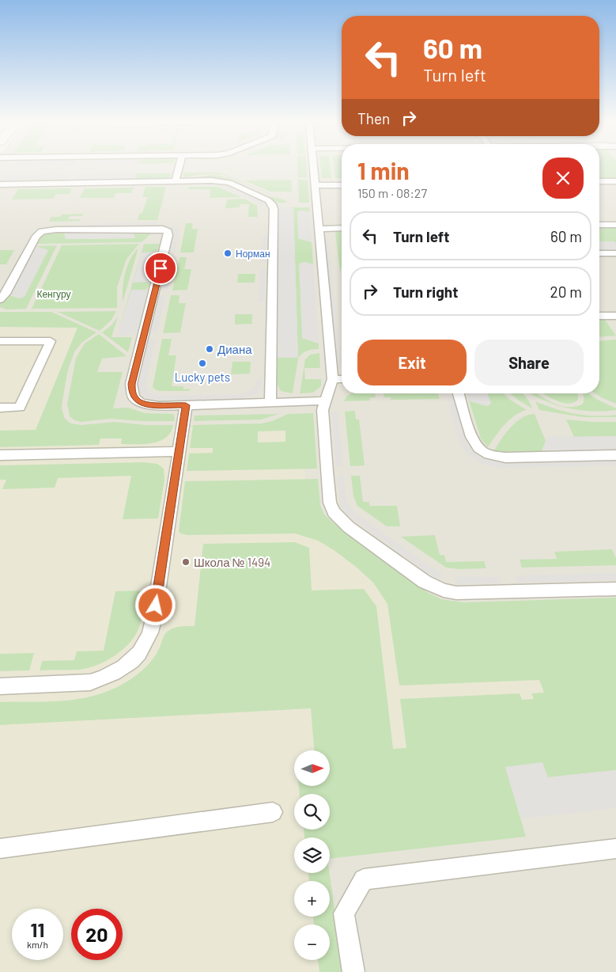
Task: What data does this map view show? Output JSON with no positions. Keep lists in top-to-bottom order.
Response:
{
  "parks": ["Кенгуру"],
  "places": [
    "Норман",
    "Диана",
    "Lucky pets",
    "Школа № 1494"
  ],
  "north": "right",
  "page": {
    "turn": ["60 m", "Turn left"],
    "then": "Then",
    "heading": ["1 min", "150 m · 08:27"],
    "list": [
      {
        "name": "Turn left",
        "value": "60 m"
      },
      {
        "name": "Turn right",
        "value": "20 m"
      }
    ],
    "buttons": ["Exit", "Share"],
    "map_buttons": ["+", "−"],
    "speed": "11 km/h",
    "limit": "20"
  }
}
